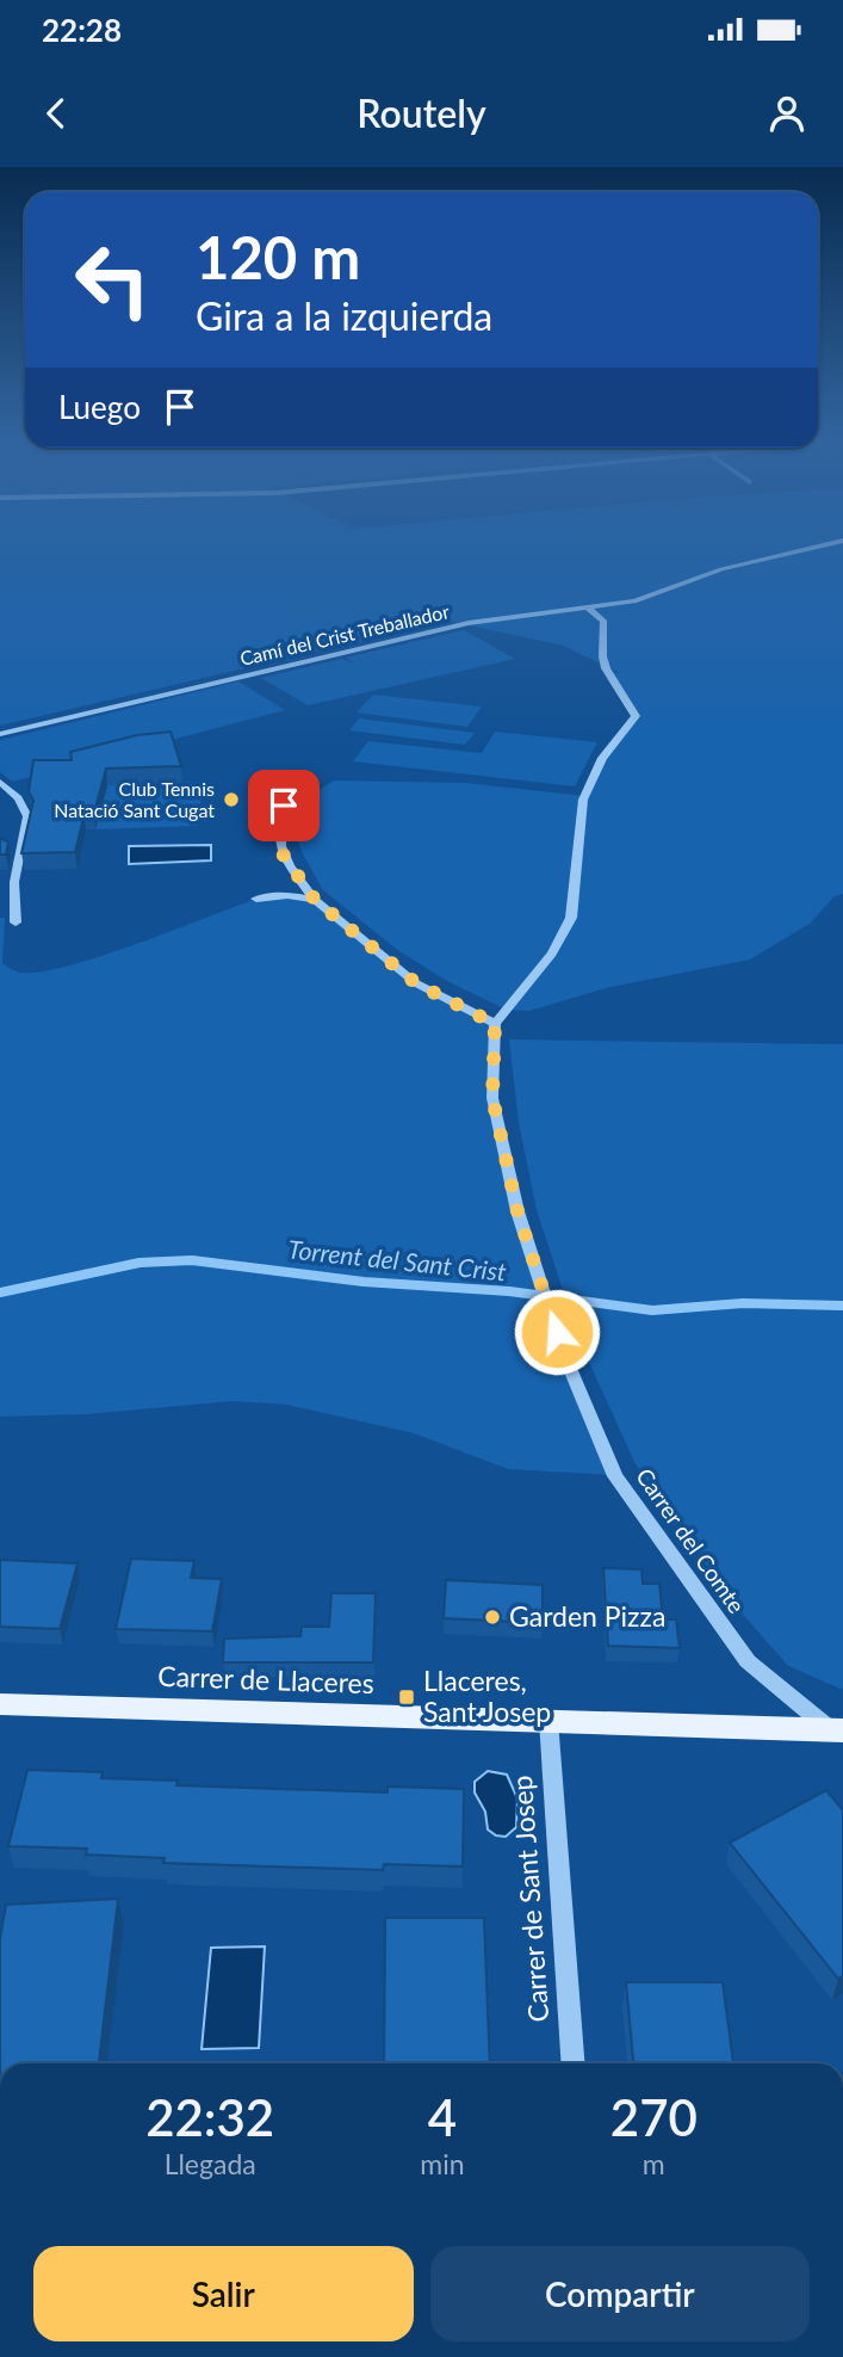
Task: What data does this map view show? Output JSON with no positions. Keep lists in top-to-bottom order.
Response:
{
  "streets": {
    "main road": ["Carrer de Llaceres"],
    "street": ["Camí del Crist Treballador", "Carrer del Comte", "Carrer de Sant Josep"]
  },
  "crossings": [
    ["Carrer del Comte", "Carrer de Llaceres"],
    ["Carrer de Llaceres", "Carrer de Sant Josep"]
  ],
  "water": ["Torrent del Sant Crist"],
  "places": {
    "other": ["Club Tennis Natació Sant Cugat", "Garden Pizza"],
    "transit": ["Llaceres, Sant Josep"]
  },
  "page": {
    "status": "22:28",
    "header": "Routely",
    "turn": ["120 m", "Gira a la izquierda"],
    "then": "Luego",
    "eta": [
      "22:32",
      "Llegada",
      "4",
      "min",
      "270",
      "m"
    ],
    "buttons": ["Salir", "Compartir"]
  }
}
